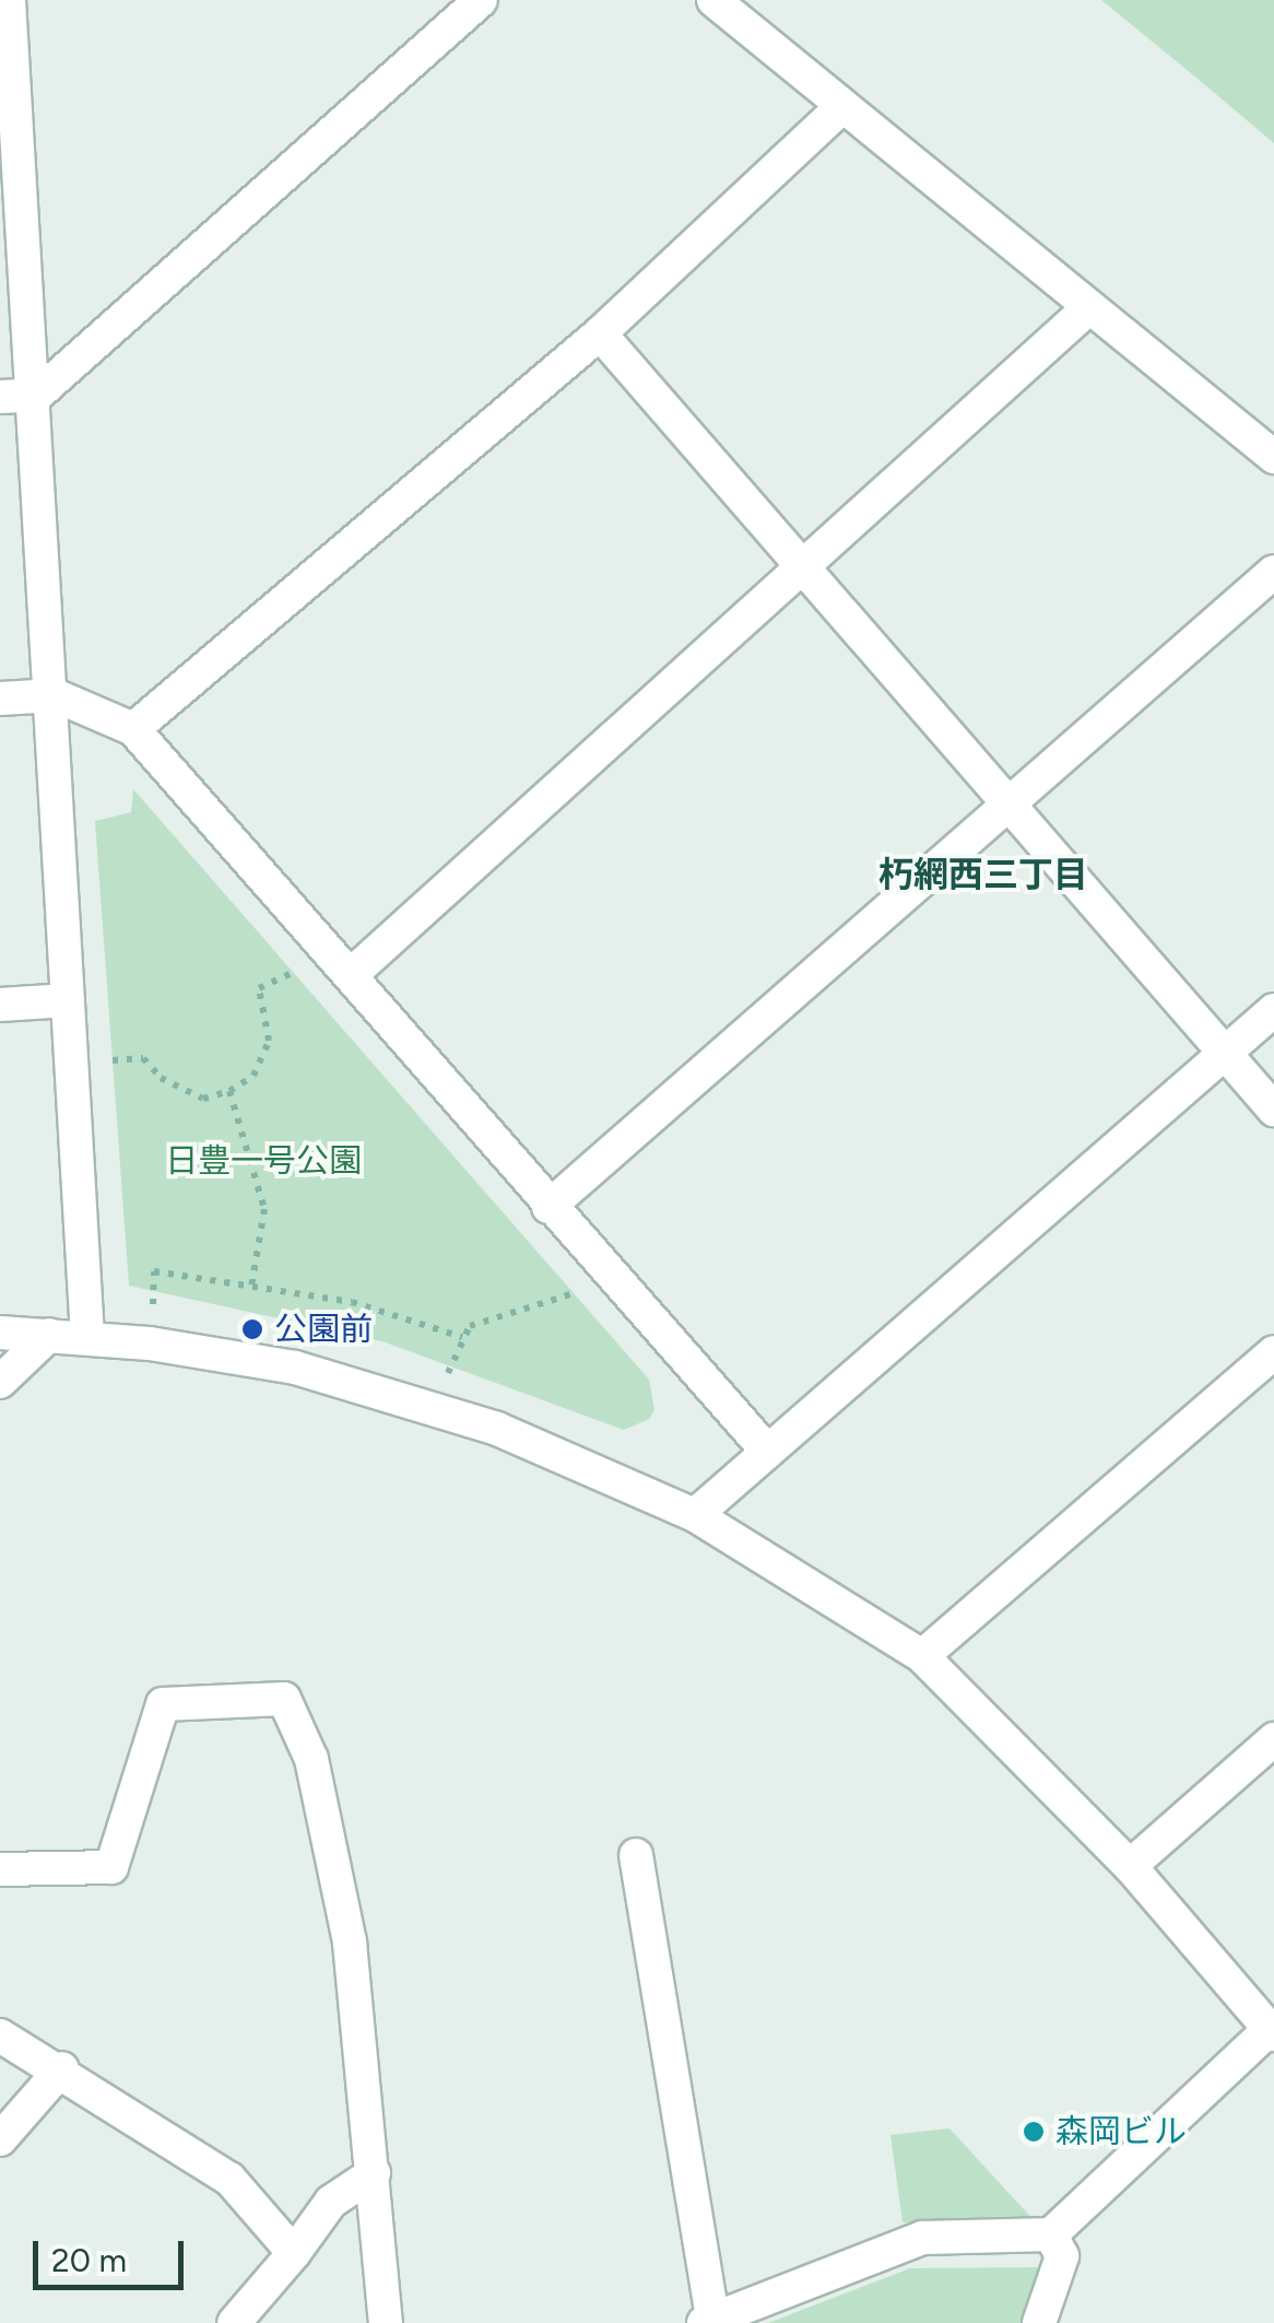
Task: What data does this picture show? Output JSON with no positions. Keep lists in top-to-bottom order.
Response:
{
  "districts": ["朽網西三丁目"],
  "parks": ["日豊一号公園"],
  "places": ["公園前", "森岡ビル"],
  "scale_bar": "20 m"
}
